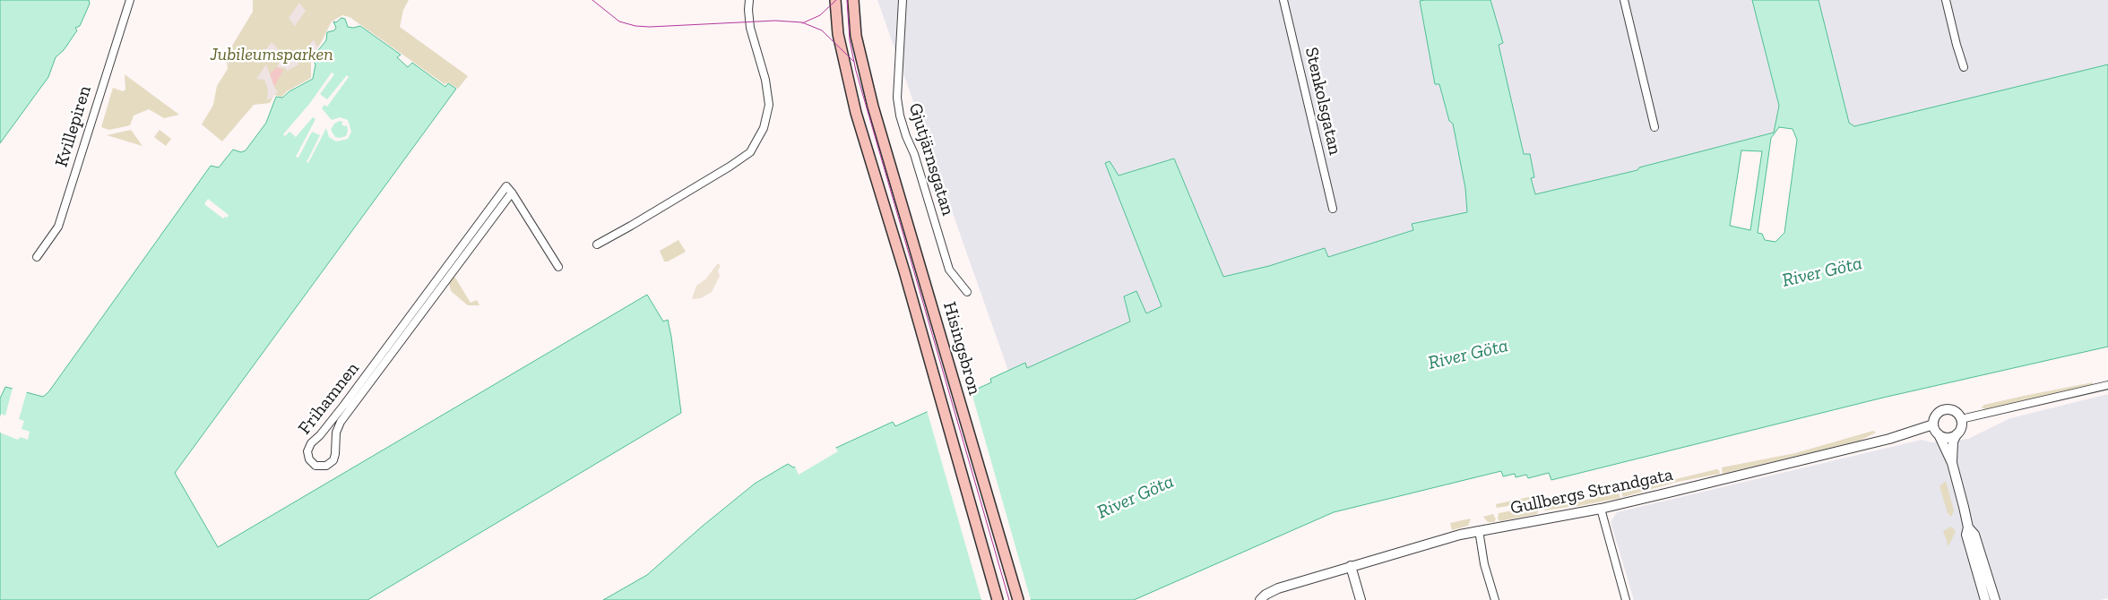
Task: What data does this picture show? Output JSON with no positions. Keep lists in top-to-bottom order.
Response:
{
  "streets": {
    "main road": ["Hisingsbron"],
    "street": [
      "Stenkolsgatan",
      "Kvillepiren",
      "Gjutjärnsgatan",
      "Frihamnen",
      "Gullbergs Strandgata"
    ]
  },
  "water": ["River Göta"],
  "parks": ["Jubileumsparken"]
}
